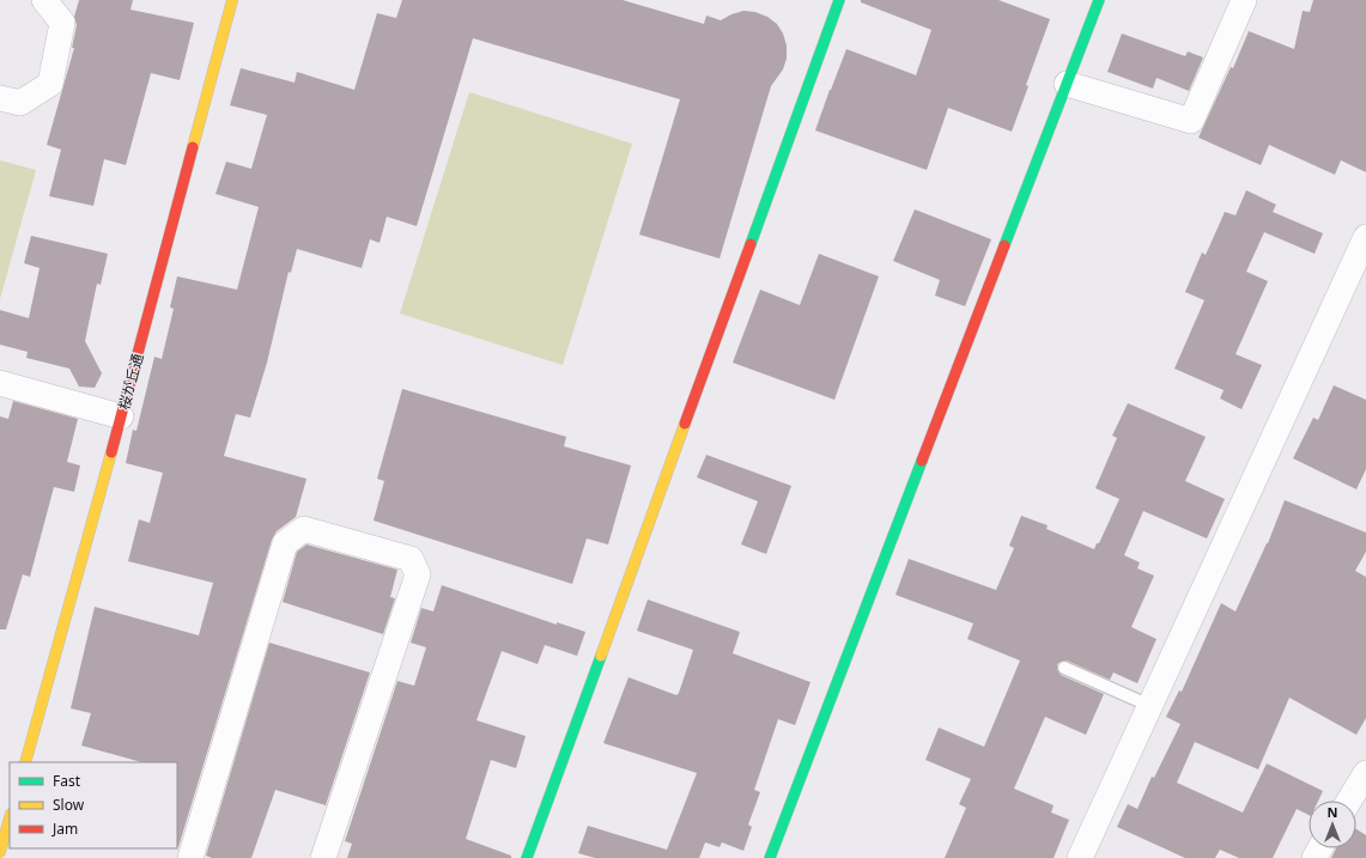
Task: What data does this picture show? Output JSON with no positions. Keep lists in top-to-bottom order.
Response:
{
  "streets": {
    "street": ["桜が丘通"]
  },
  "legend": ["Fast", "Slow", "Jam"],
  "north": "top"
}
